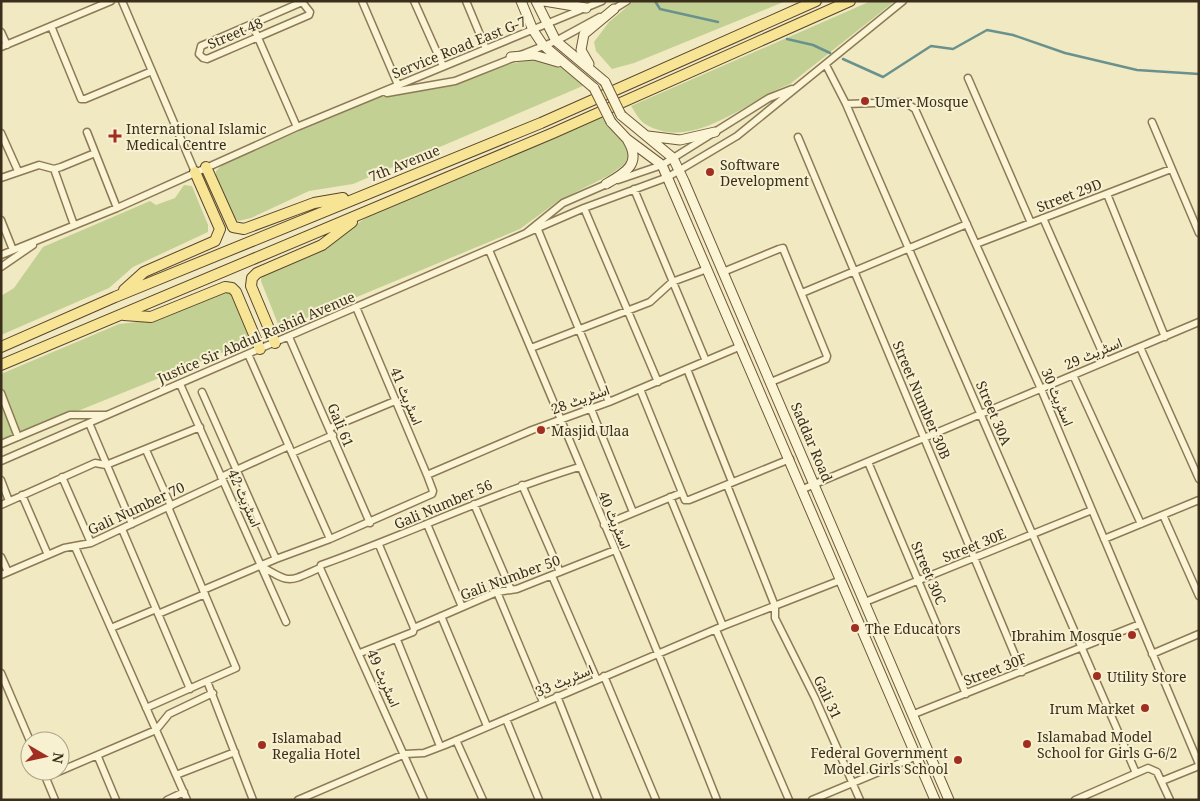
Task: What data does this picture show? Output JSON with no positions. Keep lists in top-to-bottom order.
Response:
{
  "streets": {
    "main road": ["7th Avenue"],
    "street": [
      "Street 48",
      "Service Road East G-7",
      "Street 29D",
      "Justice Sir Abdul Rashid Avenue",
      "اسٹریٹ 29",
      "اسٹریٹ 41",
      "اسٹریٹ 30",
      "اسٹریٹ 28",
      "Street Number 30B",
      "Street 30A",
      "Gali 61",
      "Saddar Road",
      "اسٹریٹ 42",
      "Gali Number 56",
      "Gali Number 70",
      "اسٹریٹ 40",
      "Street 30E",
      "Street 30C",
      "Gali Number 50",
      "Street 30F",
      "اسٹریٹ 49",
      "اسٹریٹ 33",
      "Gali 31"
    ]
  },
  "crossings": [
    ["Street 29D", "اسٹریٹ 30"],
    ["Justice Sir Abdul Rashid Avenue", "اسٹریٹ 41"],
    ["Justice Sir Abdul Rashid Avenue", "Street 30A"],
    ["Justice Sir Abdul Rashid Avenue", "Gali 61"],
    ["Justice Sir Abdul Rashid Avenue", "Saddar Road"],
    ["Justice Sir Abdul Rashid Avenue", "اسٹریٹ 42"],
    ["Justice Sir Abdul Rashid Avenue", "اسٹریٹ 40"],
    ["اسٹریٹ 29", "اسٹریٹ 30"],
    ["اسٹریٹ 29", "Street Number 30B"],
    ["اسٹریٹ 29", "Street 30A"],
    ["اسٹریٹ 29", "Saddar Road"],
    ["اسٹریٹ 29", "Street 30C"],
    ["اسٹریٹ 41", "اسٹریٹ 28"],
    ["اسٹریٹ 41", "Gali 61"],
    ["اسٹریٹ 41", "Gali Number 70"],
    ["اسٹریٹ 30", "Street 30A"],
    ["اسٹریٹ 30", "Street 30E"],
    ["اسٹریٹ 30", "Street 30F"],
    ["اسٹریٹ 28", "Saddar Road"],
    ["اسٹریٹ 28", "اسٹریٹ 40"],
    ["اسٹریٹ 28", "Gali 31"],
    ["Street Number 30B", "Street 30E"],
    ["Street Number 30B", "Street 30F"],
    ["Street 30A", "Street 30E"],
    ["Street 30A", "Street 30F"],
    ["Gali 61", "Gali Number 70"],
    ["Saddar Road", "Street 30E"],
    ["Saddar Road", "Street 30F"],
    ["Saddar Road", "اسٹریٹ 33"],
    ["اسٹریٹ 42", "Gali Number 56"],
    ["اسٹریٹ 42", "Gali Number 70"],
    ["Gali Number 56", "اسٹریٹ 40"],
    ["Gali Number 56", "اسٹریٹ 49"],
    ["اسٹریٹ 40", "Gali Number 50"],
    ["اسٹریٹ 40", "اسٹریٹ 33"],
    ["Street 30E", "Street 30C"],
    ["Street 30C", "Street 30F"],
    ["Gali Number 50", "اسٹریٹ 49"],
    ["اسٹریٹ 49", "اسٹریٹ 33"],
    ["اسٹریٹ 33", "Gali 31"]
  ],
  "places": {
    "other": [
      "Umer Mosque",
      "Software Development",
      "Masjid Ulaa",
      "The Educators",
      "Ibrahim Mosque",
      "Utility Store",
      "Irum Market",
      "Islamabad Model School for Girls G-6/2",
      "Islamabad Regalia Hotel",
      "Federal Government Model Girls School"
    ],
    "health": ["International Islamic Medical Centre"]
  },
  "north": "right"
}
